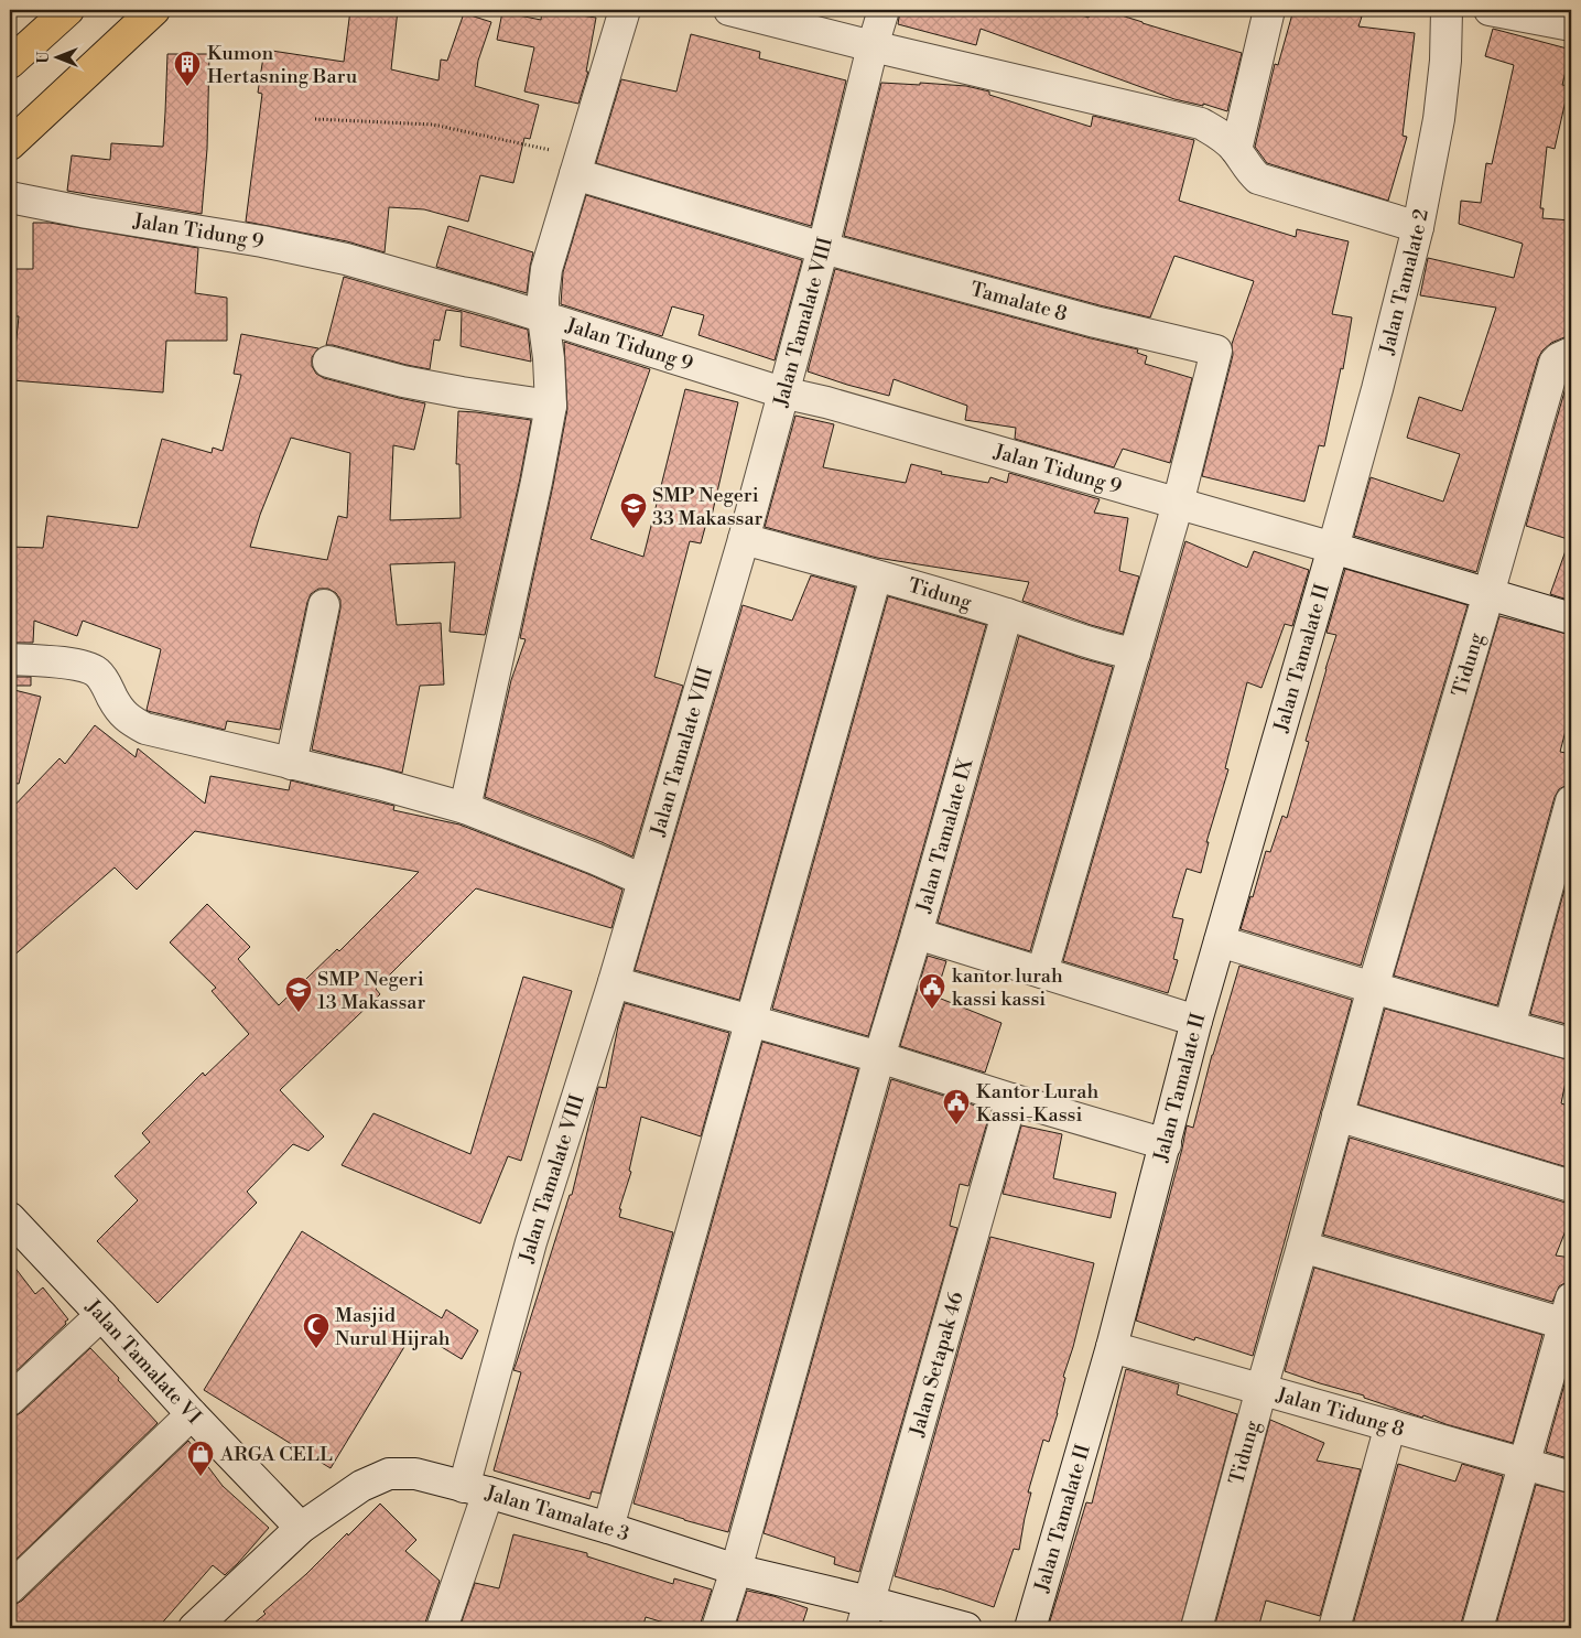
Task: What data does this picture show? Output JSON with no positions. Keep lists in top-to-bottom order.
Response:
{
  "streets": {
    "street": [
      "Jalan Tidung 9",
      "Jalan Tamalate 2",
      "Tamalate 8",
      "Jalan Tamalate VIII",
      "Tidung",
      "Jalan Tamalate II",
      "Jalan Tamalate IX",
      "Jalan Tamalate VI",
      "Jalan Setapak 46",
      "Jalan Tidung 8",
      "Jalan Tamalate 3"
    ]
  },
  "crossings": [
    ["Jalan Tidung 9", "Jalan Tamalate 2"],
    ["Jalan Tidung 9", "Tamalate 8"],
    ["Jalan Tidung 9", "Jalan Tamalate VIII"],
    ["Jalan Tidung 9", "Tidung"],
    ["Jalan Tidung 9", "Jalan Tamalate II"],
    ["Jalan Tamalate 2", "Jalan Tamalate II"],
    ["Tamalate 8", "Jalan Tamalate VIII"],
    ["Jalan Tamalate VIII", "Tidung"],
    ["Jalan Tamalate VIII", "Jalan Tamalate 3"],
    ["Tidung", "Jalan Tamalate IX"],
    ["Tidung", "Jalan Tidung 8"],
    ["Jalan Tamalate II", "Jalan Tidung 8"],
    ["Jalan Tamalate IX", "Jalan Tamalate 3"],
    ["Jalan Tamalate VI", "Jalan Tamalate 3"],
    ["Jalan Setapak 46", "Jalan Tamalate 3"]
  ],
  "places": {
    "building": ["Kumon Hertasning Baru"],
    "school or university": ["SMP Negeri 33 Makassar", "SMP Negeri 13 Makassar"],
    "public building": ["kantor lurah kassi kassi", "Kantor Lurah Kassi-Kassi"],
    "mosque": ["Masjid Nurul Hijrah"],
    "shop": ["ARGA CELL"]
  },
  "north": "left"
}
